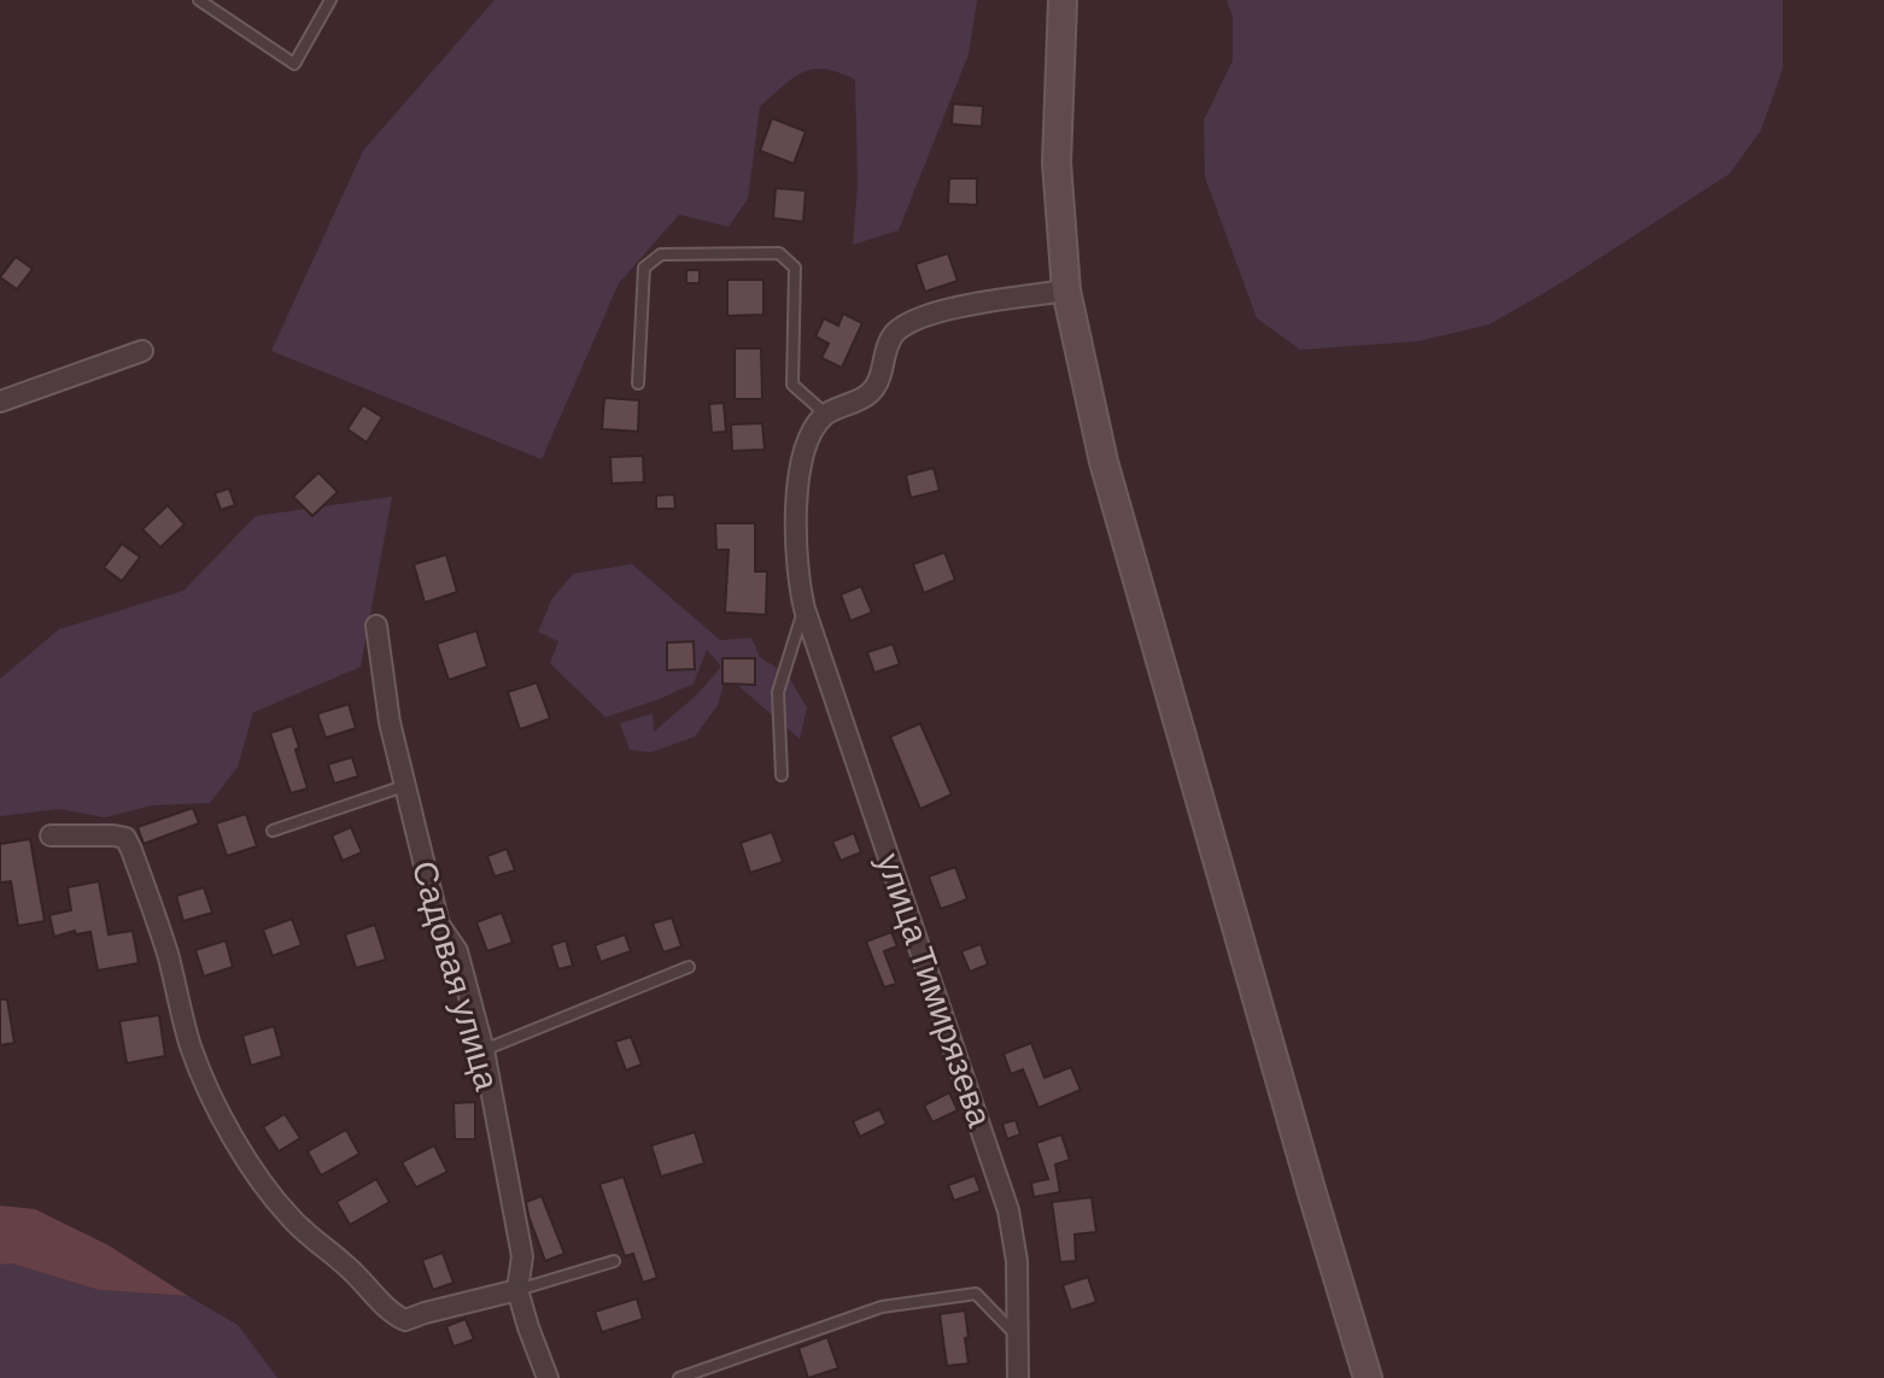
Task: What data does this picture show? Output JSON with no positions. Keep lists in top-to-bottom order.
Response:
{
  "streets": {
    "street": ["Садовая улица", "улица Тимирязева"]
  }
}
